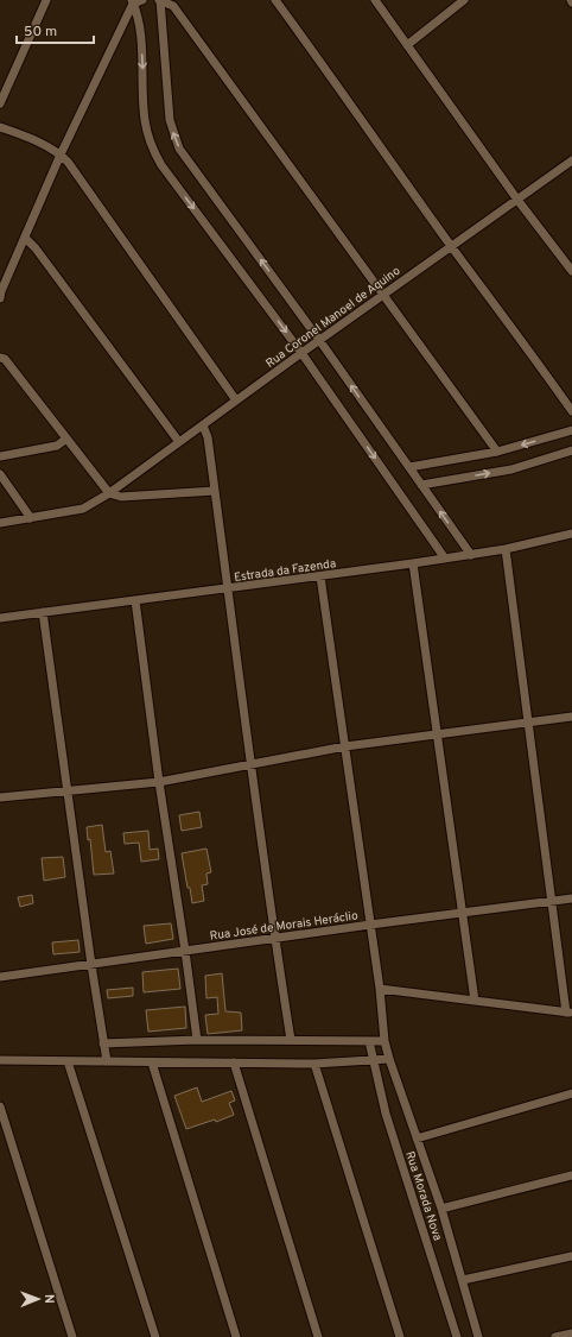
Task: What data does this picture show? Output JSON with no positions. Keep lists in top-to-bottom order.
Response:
{
  "streets": {
    "street": [
      "Rua Coronel Manoel de Aquino",
      "Estrada da Fazenda",
      "Rua José de Morais Heráclio",
      "Rua Morada Nova"
    ]
  },
  "scale_bar": "50 m",
  "north": "right"
}
